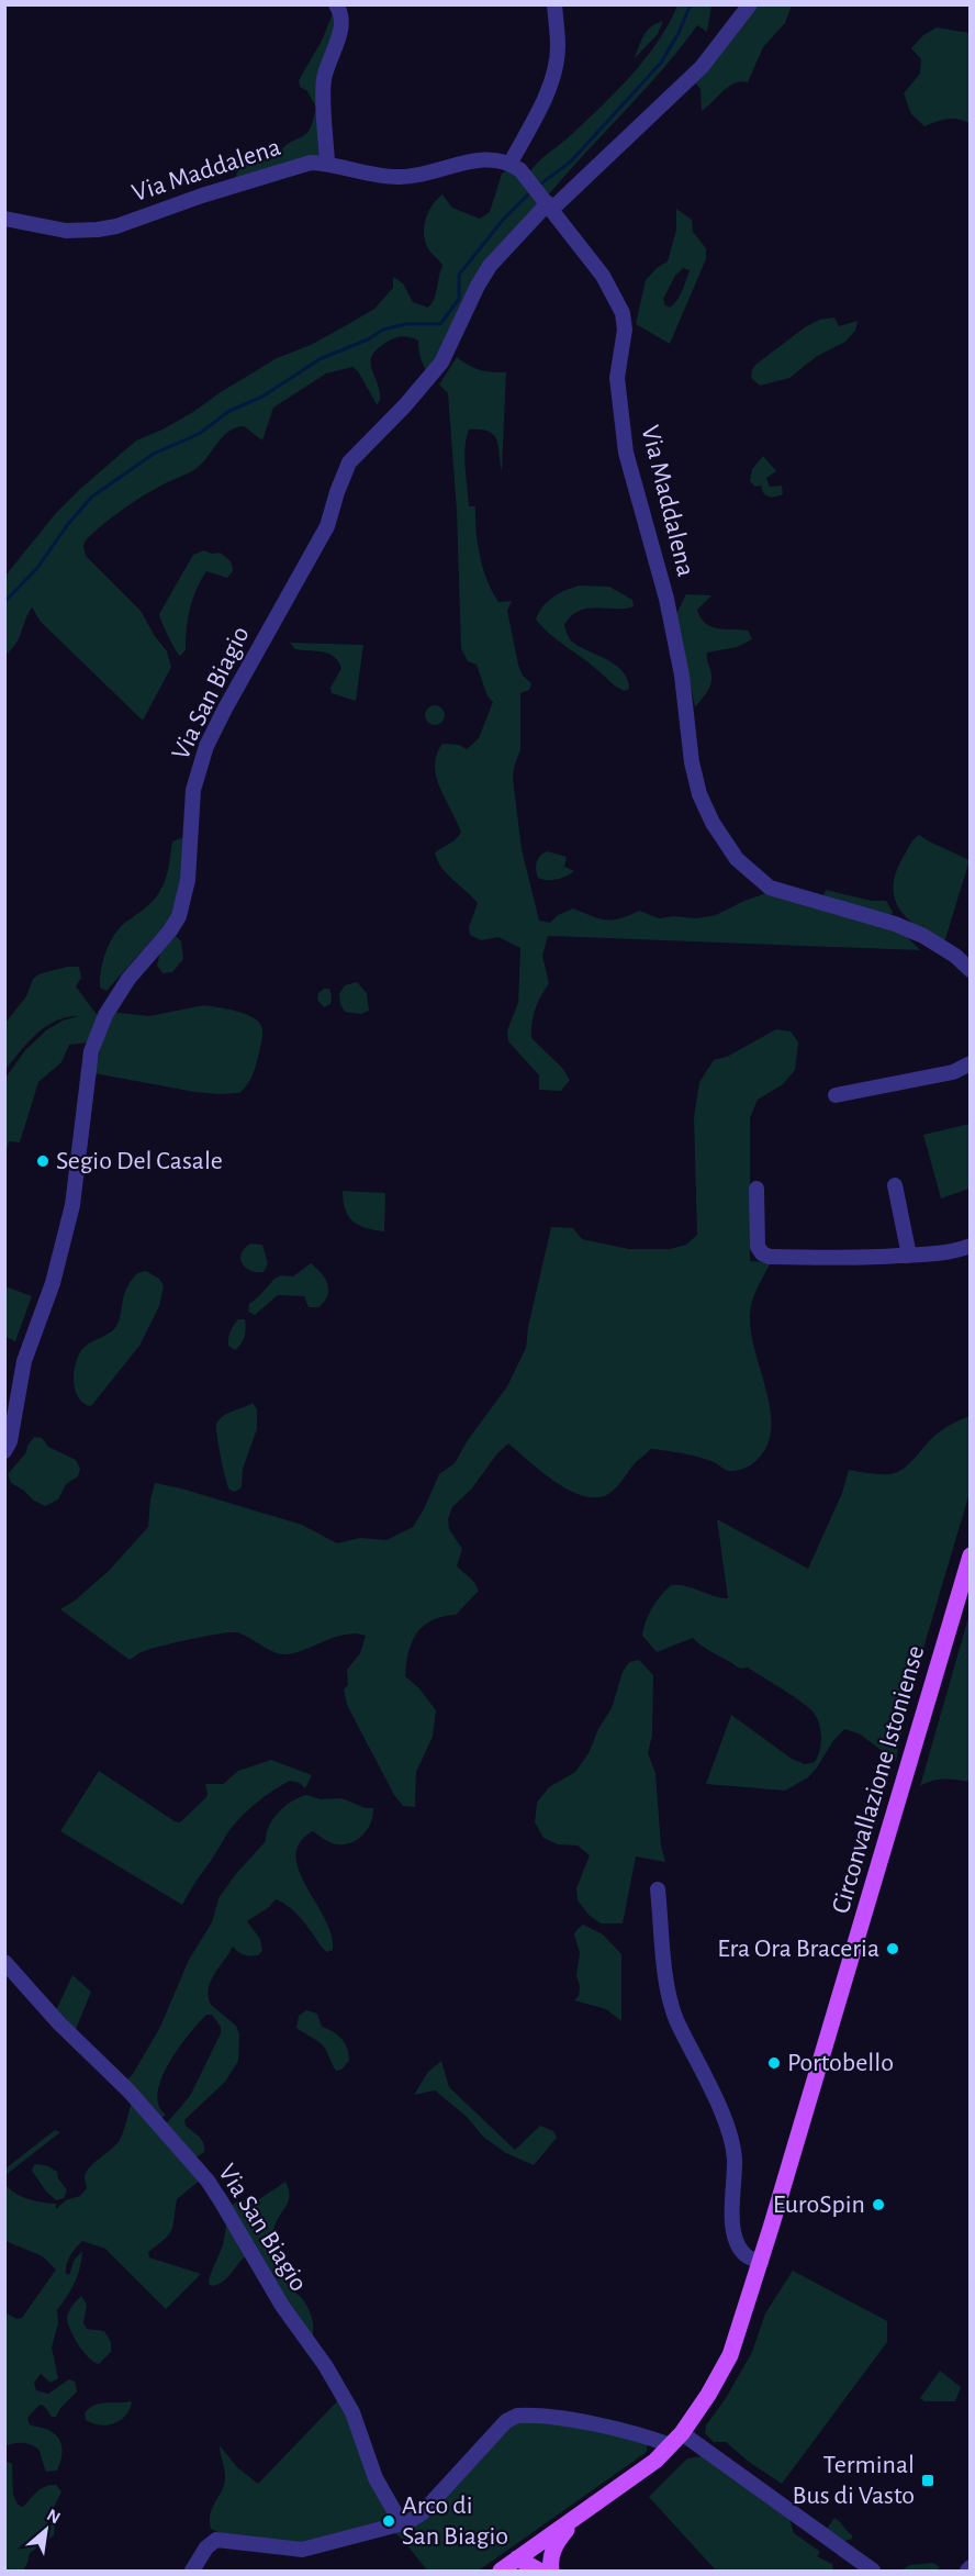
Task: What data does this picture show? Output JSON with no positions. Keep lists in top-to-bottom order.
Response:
{
  "streets": {
    "main road": ["Circonvallazione Istoniense"],
    "street": ["Via Maddalena", "Via San Biagio"]
  },
  "crossings": [
    ["Via Maddalena", "Via San Biagio"]
  ],
  "places": {
    "other": [
      "Segio Del Casale",
      "Era Ora Braceria",
      "Portobello",
      "EuroSpin",
      "Arco di San Biagio"
    ],
    "transit": ["Terminal Bus di Vasto"]
  },
  "north": "top right"
}
